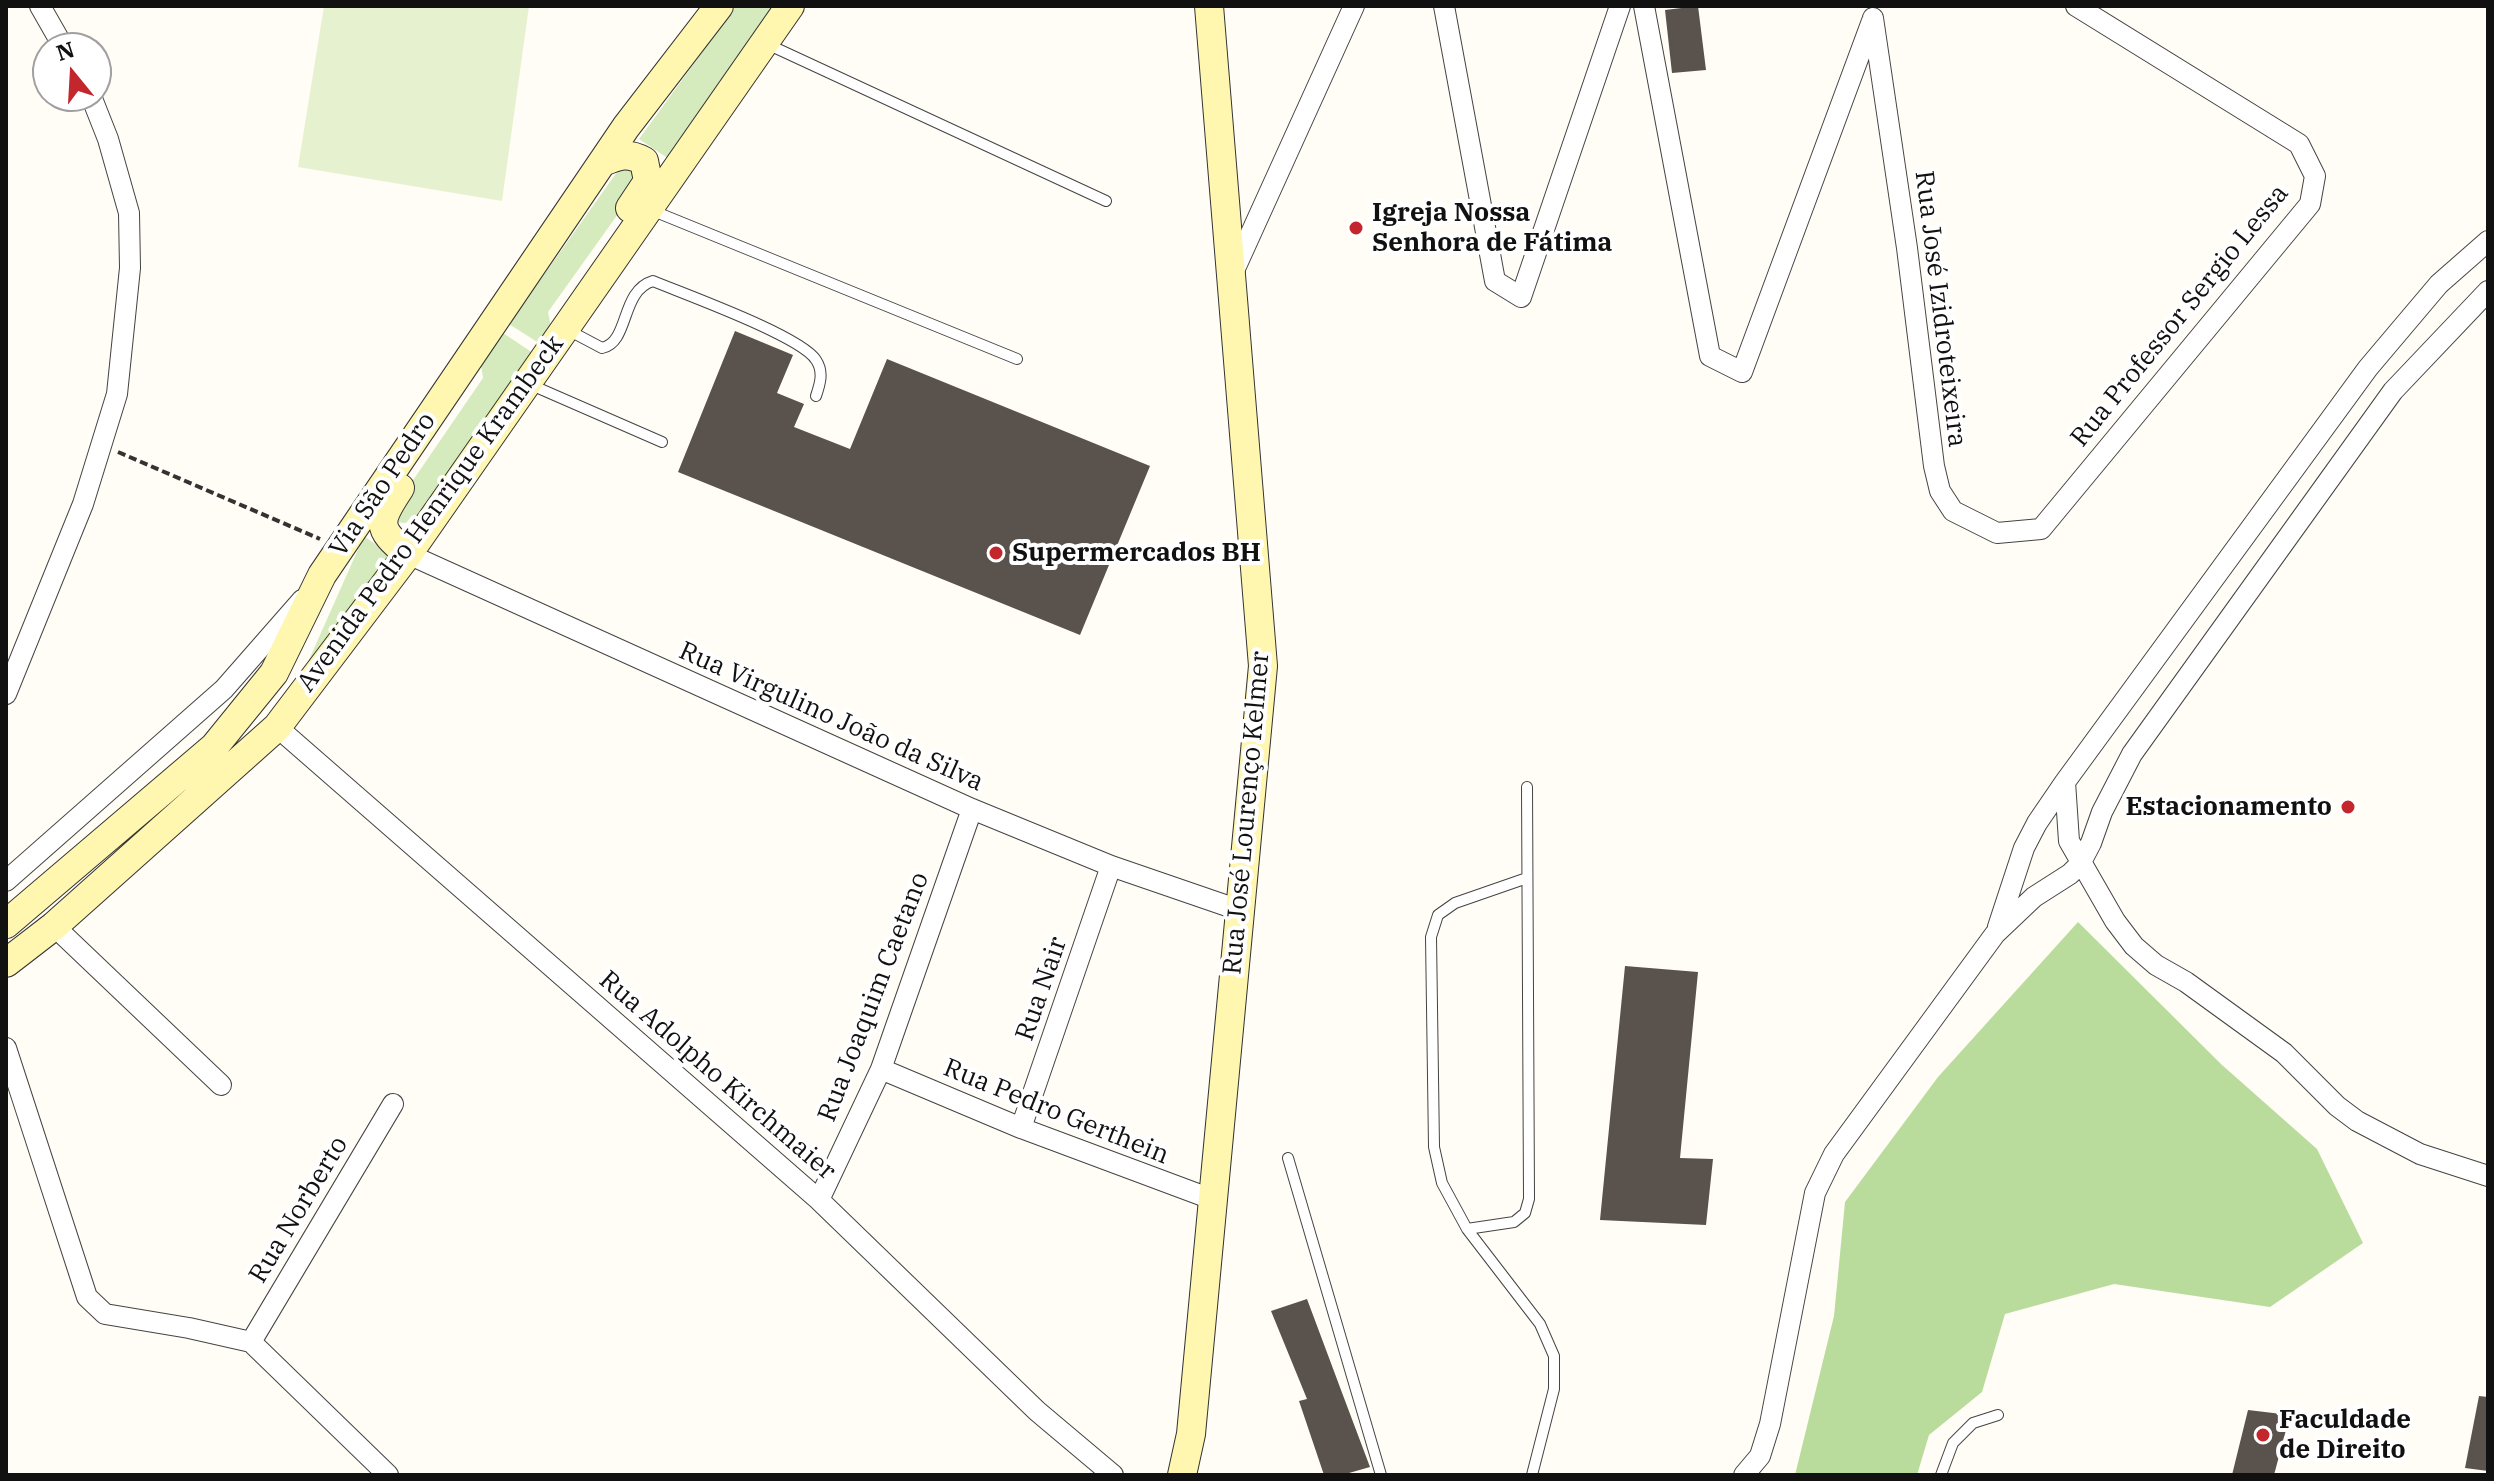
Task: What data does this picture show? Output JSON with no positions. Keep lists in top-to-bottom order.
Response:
{
  "streets": {
    "main road": ["Via São Pedro", "Avenida Pedro Henrique Krambeck", "Rua José Lourenço Kelmer"],
    "street": [
      "Rua José Izidroteixeira",
      "Rua Professor Sergio Lessa",
      "Rua Virgulino João da Silva",
      "Rua Nair",
      "Rua Joaquim Caetano",
      "Rua Adolpho Kirchmaier",
      "Rua Pedro Gerthein",
      "Rua Norberto"
    ]
  },
  "crossings": [
    ["Rua José Izidroteixeira", "Rua Professor Sergio Lessa"],
    ["Via São Pedro", "Avenida Pedro Henrique Krambeck"],
    ["Avenida Pedro Henrique Krambeck", "Rua Virgulino João da Silva"],
    ["Avenida Pedro Henrique Krambeck", "Rua Adolpho Kirchmaier"],
    ["Rua Virgulino João da Silva", "Rua José Lourenço Kelmer"],
    ["Rua Virgulino João da Silva", "Rua Nair"],
    ["Rua Virgulino João da Silva", "Rua Joaquim Caetano"],
    ["Rua José Lourenço Kelmer", "Rua Pedro Gerthein"],
    ["Rua Nair", "Rua Pedro Gerthein"],
    ["Rua Joaquim Caetano", "Rua Adolpho Kirchmaier"],
    ["Rua Joaquim Caetano", "Rua Pedro Gerthein"]
  ],
  "places": [
    "Igreja Nossa Senhora de Fátima",
    "Supermercados BH",
    "Estacionamento",
    "Faculdade de Direito"
  ],
  "north": "top"
}
